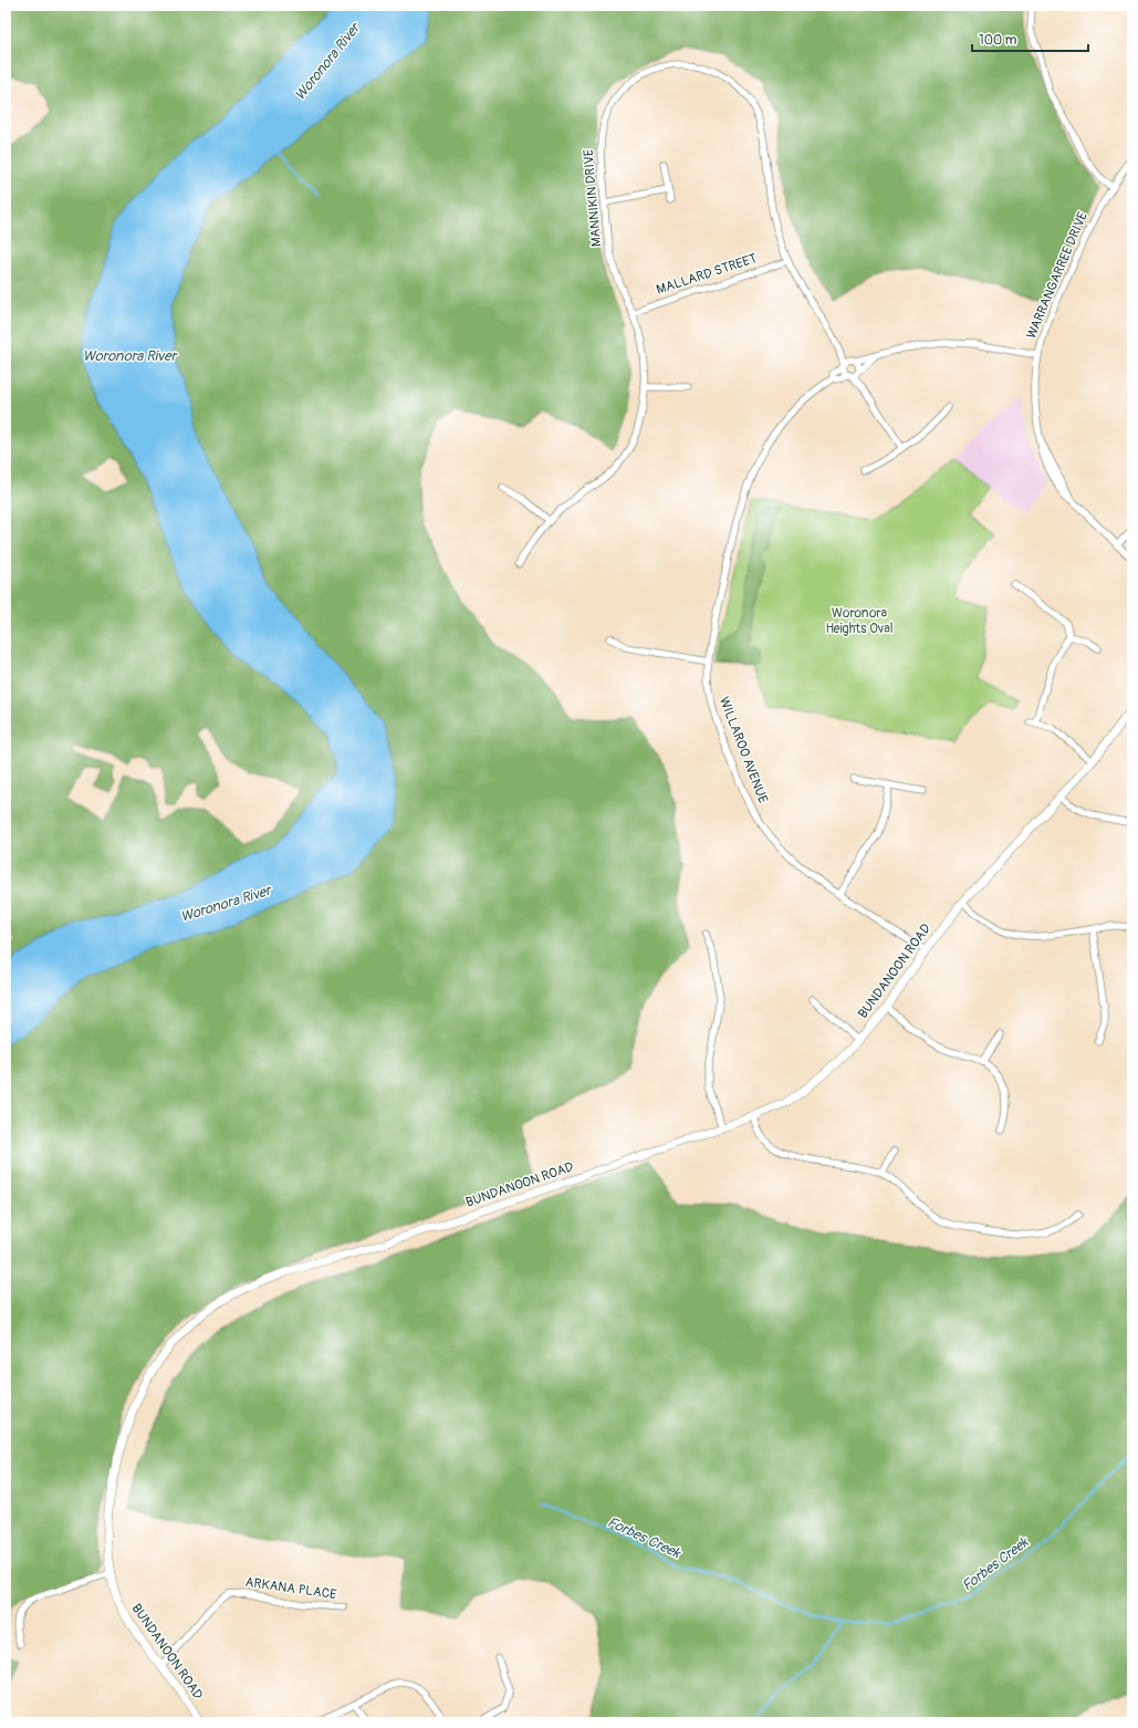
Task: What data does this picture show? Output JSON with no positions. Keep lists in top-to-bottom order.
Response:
{
  "streets": {
    "street": [
      "MANNIKIN DRIVE",
      "MALLARD STREET",
      "WARRANGARREE DRIVE",
      "WILLAROO AVENUE",
      "BUNDANOON ROAD",
      "ARKANA PLACE"
    ]
  },
  "crossings": [
    ["MANNIKIN DRIVE", "MALLARD STREET"],
    ["MANNIKIN DRIVE", "WILLAROO AVENUE"],
    ["WILLAROO AVENUE", "BUNDANOON ROAD"],
    ["BUNDANOON ROAD", "ARKANA PLACE"]
  ],
  "water": ["Woronora River", "Forbes Creek"],
  "parks": ["Woronora Heights Oval"],
  "scale_bar": "100 m"
}
